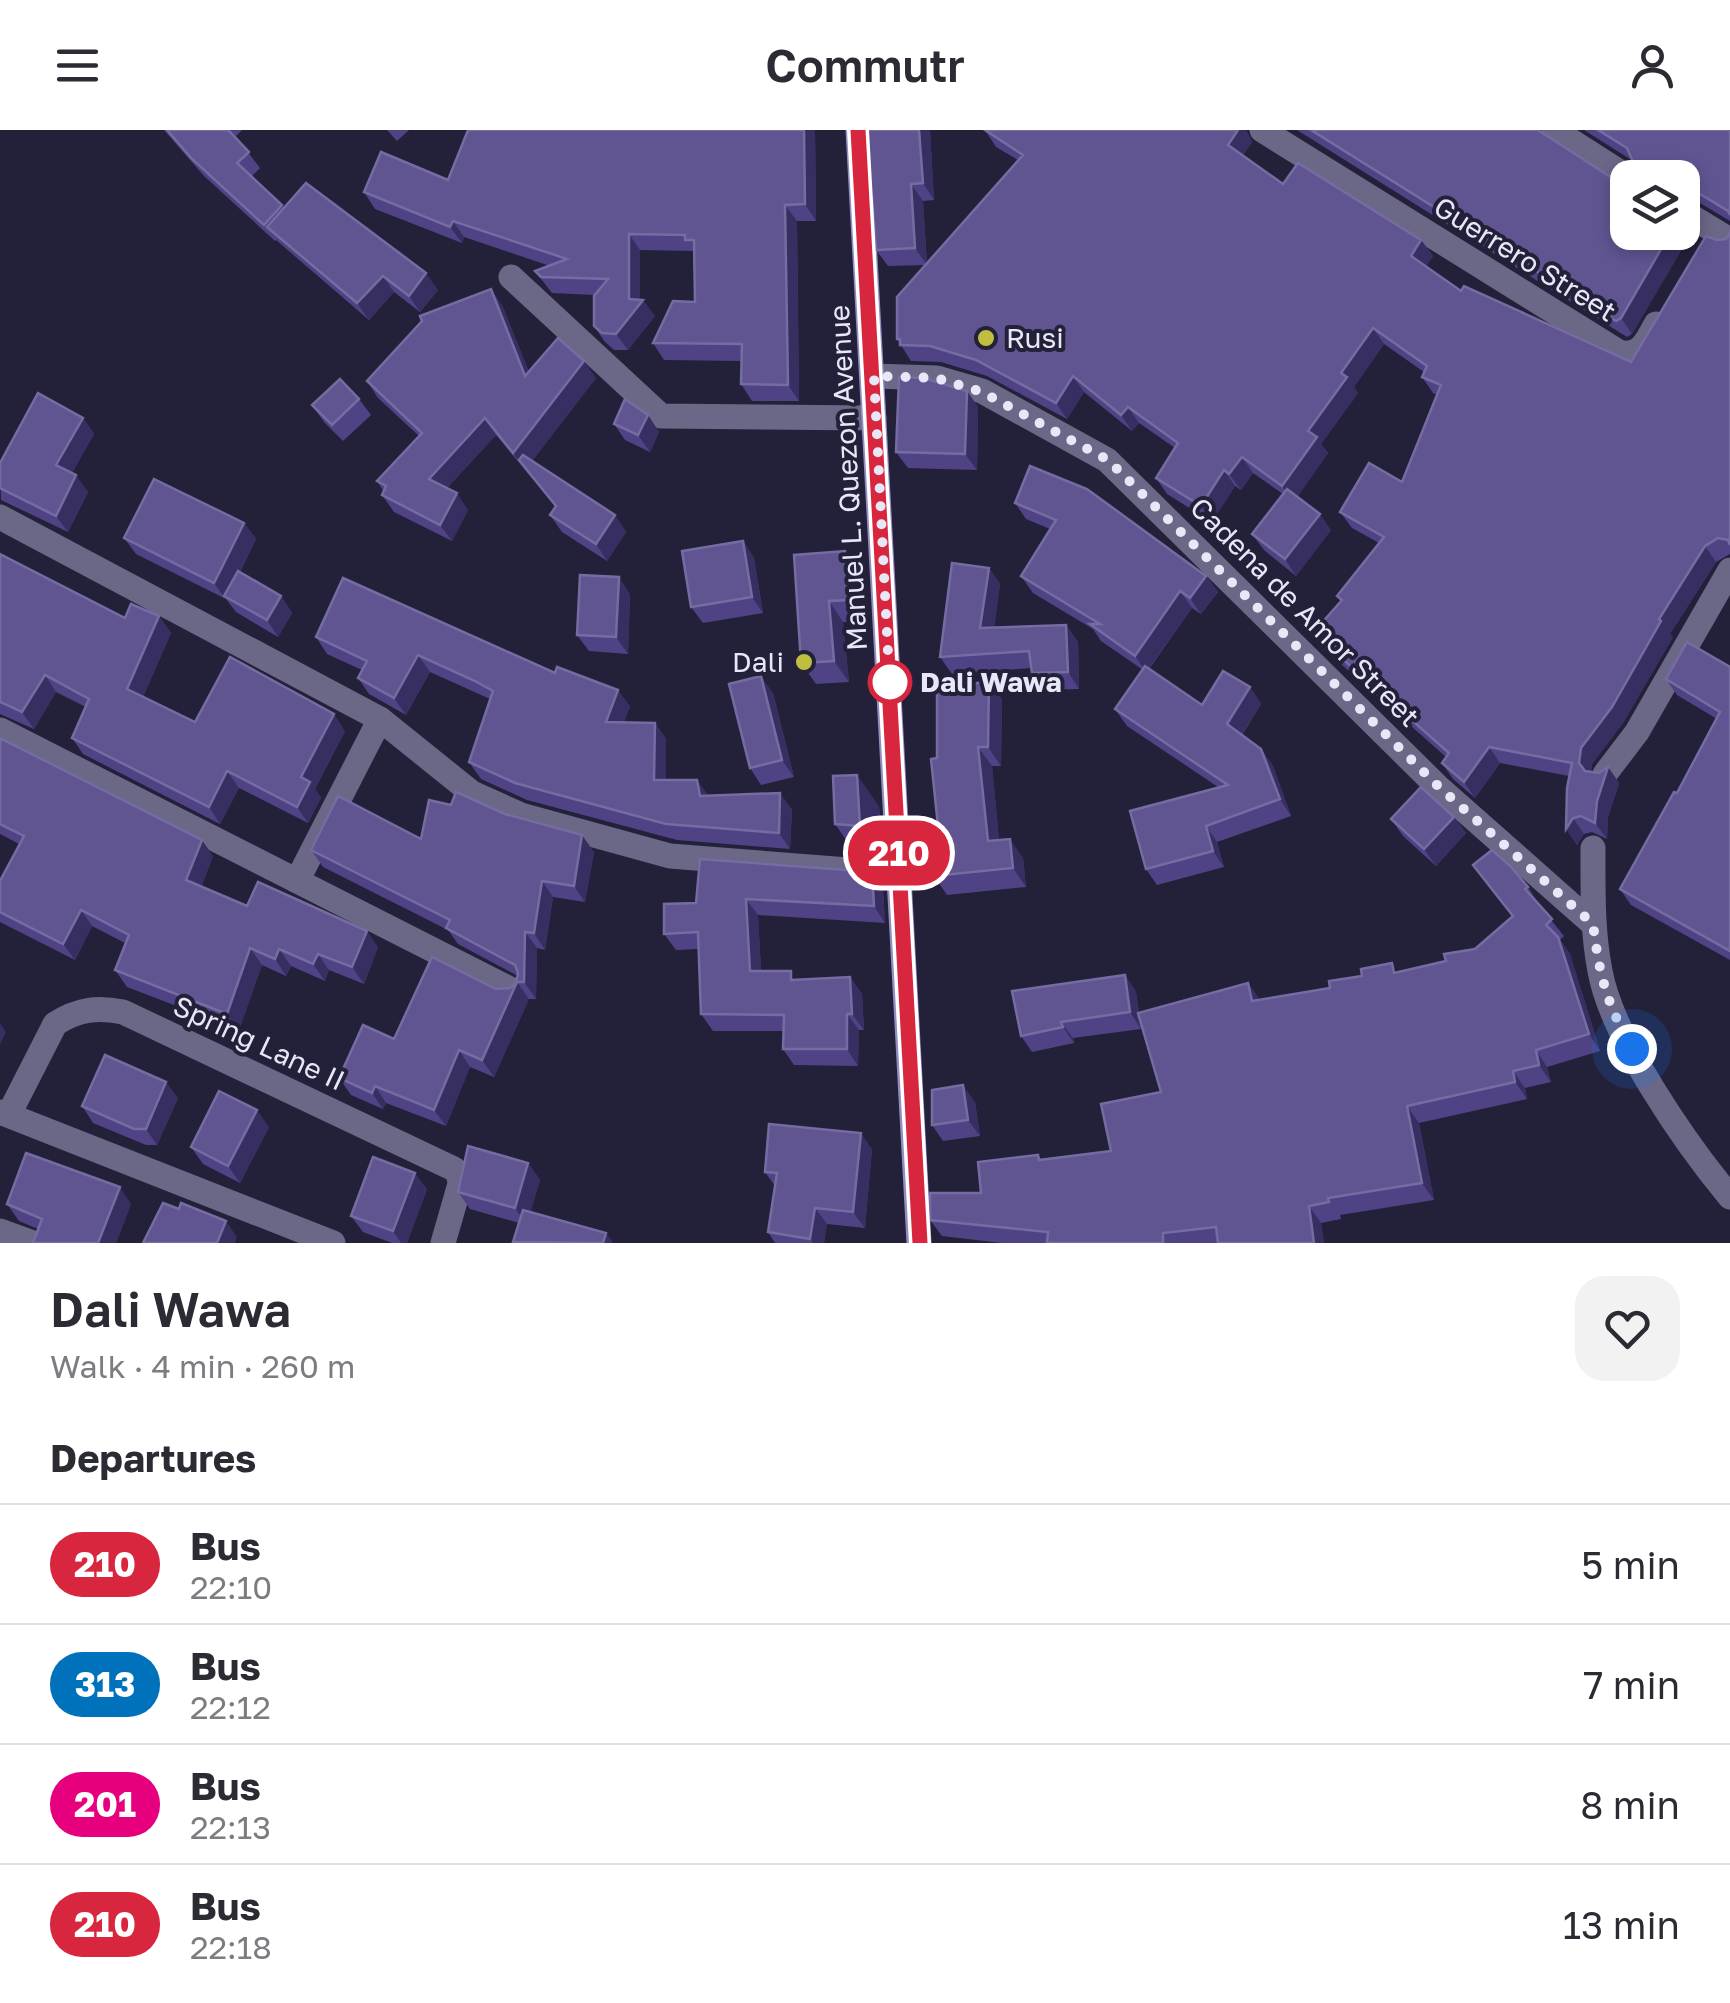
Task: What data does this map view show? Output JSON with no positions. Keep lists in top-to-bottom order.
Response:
{
  "streets": {
    "main road": ["Manuel L. Quezon Avenue"],
    "street": ["Guerrero Street", "Cadena de Amor Street", "Spring Lane II"]
  },
  "crossings": [
    ["Manuel L. Quezon Avenue", "Cadena de Amor Street"]
  ],
  "places": ["Rusi", "Dali", "Dali Wawa"],
  "lines": ["bus line 210"],
  "page": {
    "header": "Commutr",
    "on_map": "210",
    "heading": [
      ["Dali Wawa", "Walk · 4 min · 260 m"],
      "Departures"
    ],
    "list": [
      {
        "mark": "210",
        "name": "Bus",
        "note": "22:10",
        "value": "5 min"
      },
      {
        "mark": "313",
        "name": "Bus",
        "note": "22:12",
        "value": "7 min"
      },
      {
        "mark": "201",
        "name": "Bus",
        "note": "22:13",
        "value": "8 min"
      },
      {
        "mark": "210",
        "name": "Bus",
        "note": "22:18",
        "value": "13 min"
      }
    ]
  }
}
